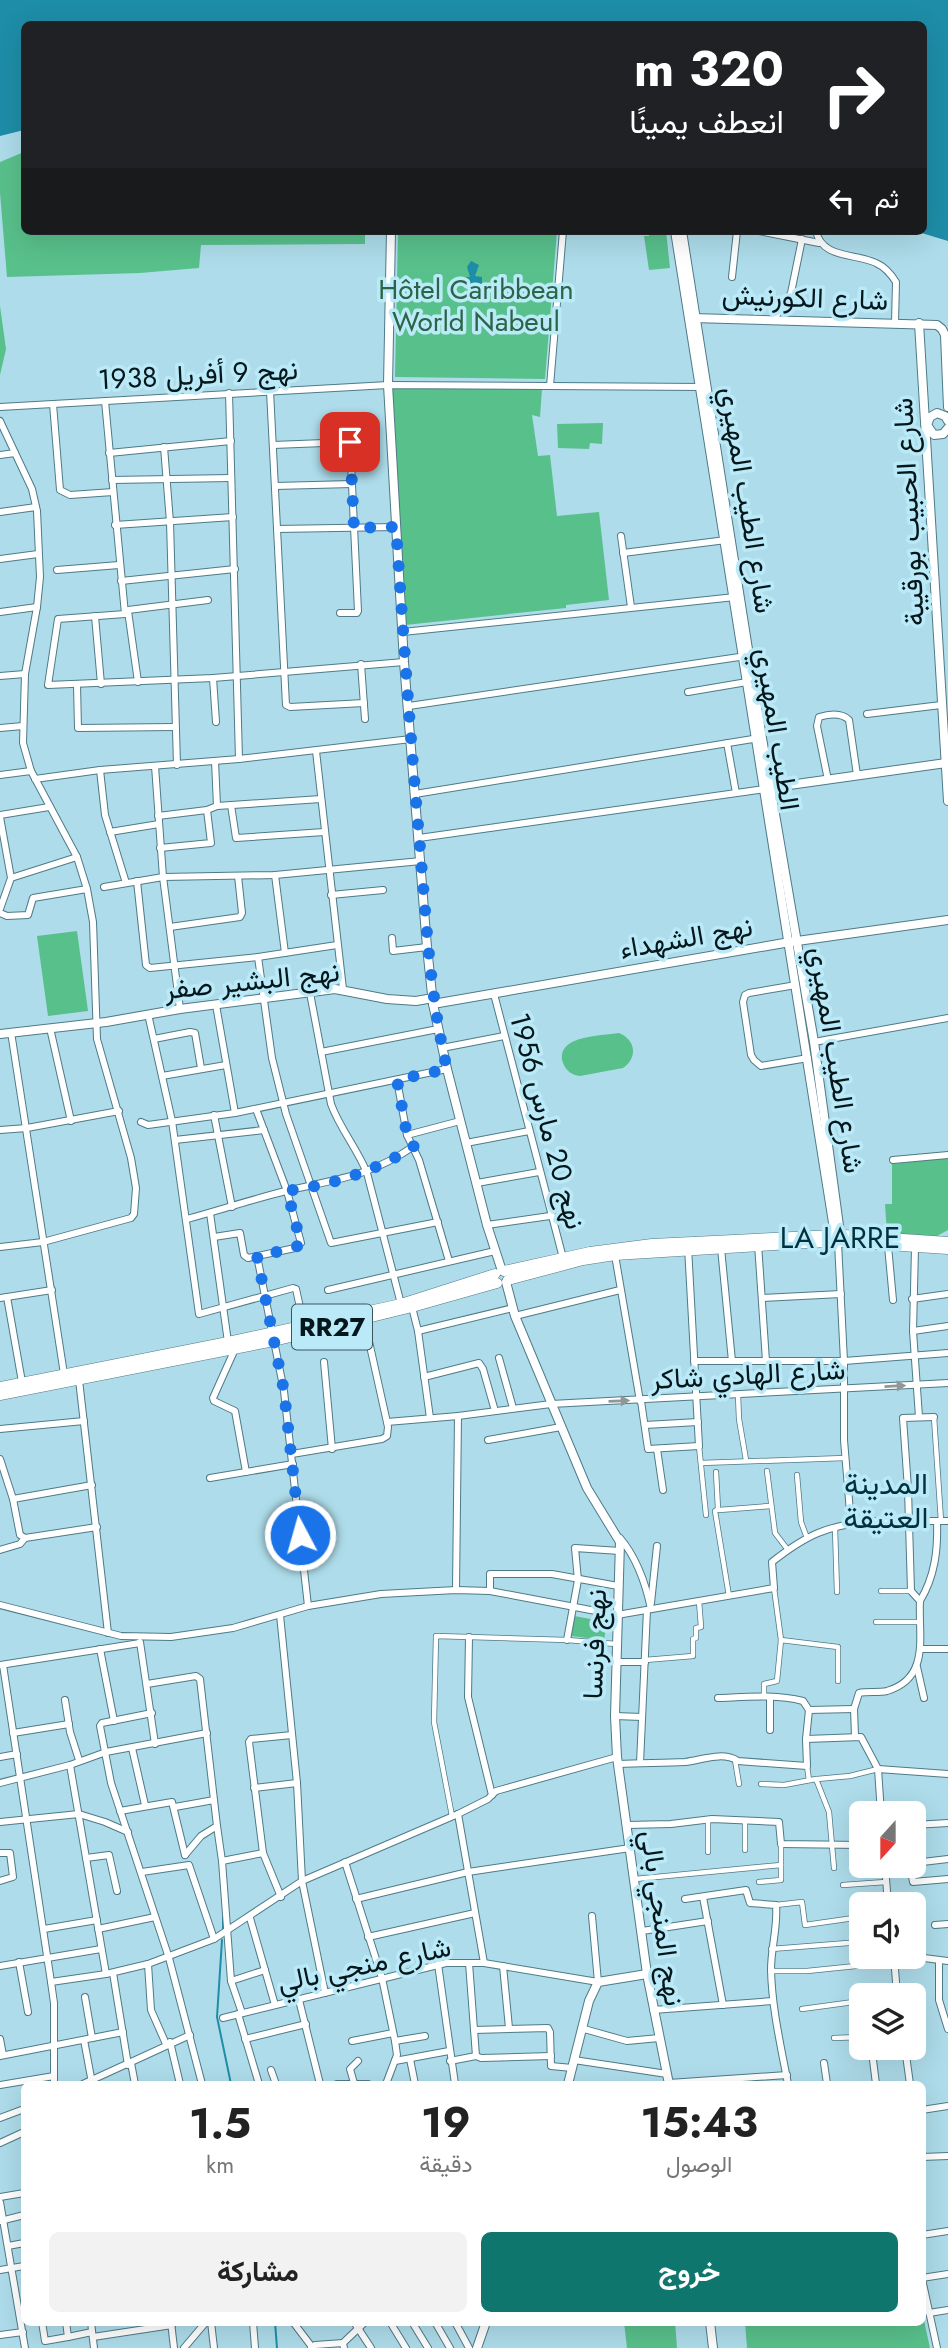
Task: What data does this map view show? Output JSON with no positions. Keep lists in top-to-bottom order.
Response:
{
  "streets": {
    "main road": ["RR27"],
    "street": [
      "شارع الكورنيش",
      "نهج 9 أفريل 1938",
      "شارع الطيب المهيري",
      "شارع الحبيب بورقيبة",
      "الطيب المهيري",
      "نهج الشهداء",
      "نهج البشير صفر",
      "نهج 20 مارس 1956",
      "شارع الهادي شاكر",
      "نهج فرنسا",
      "نهج المنجي بالي",
      "شارع منجي بالي"
    ]
  },
  "crossings": [
    ["شارع الكورنيش", "شارع الطيب المهيري"],
    ["شارع الكورنيش", "شارع الحبيب بورقيبة"],
    ["نهج 9 أفريل 1938", "شارع الطيب المهيري"],
    ["شارع الطيب المهيري", "الطيب المهيري"],
    ["شارع الطيب المهيري", "نهج الشهداء"],
    ["شارع الطيب المهيري", "RR27"],
    ["نهج الشهداء", "نهج البشير صفر"],
    ["نهج الشهداء", "نهج 20 مارس 1956"],
    ["نهج 20 مارس 1956", "RR27"],
    ["نهج فرنسا", "نهج المنجي بالي"]
  ],
  "districts": ["LA JARRE", "المدينة العتيقة"],
  "parks": ["Hôtel Caribbean World Nabeul"],
  "north": "bottom",
  "page": {
    "turn": ["320 m", "انعطف يمينًا"],
    "then": "ثم",
    "eta": [
      "15:43",
      "الوصول",
      "19",
      "دقيقة",
      "1.5",
      "km"
    ],
    "buttons": ["خروج", "مشاركة"]
  }
}
